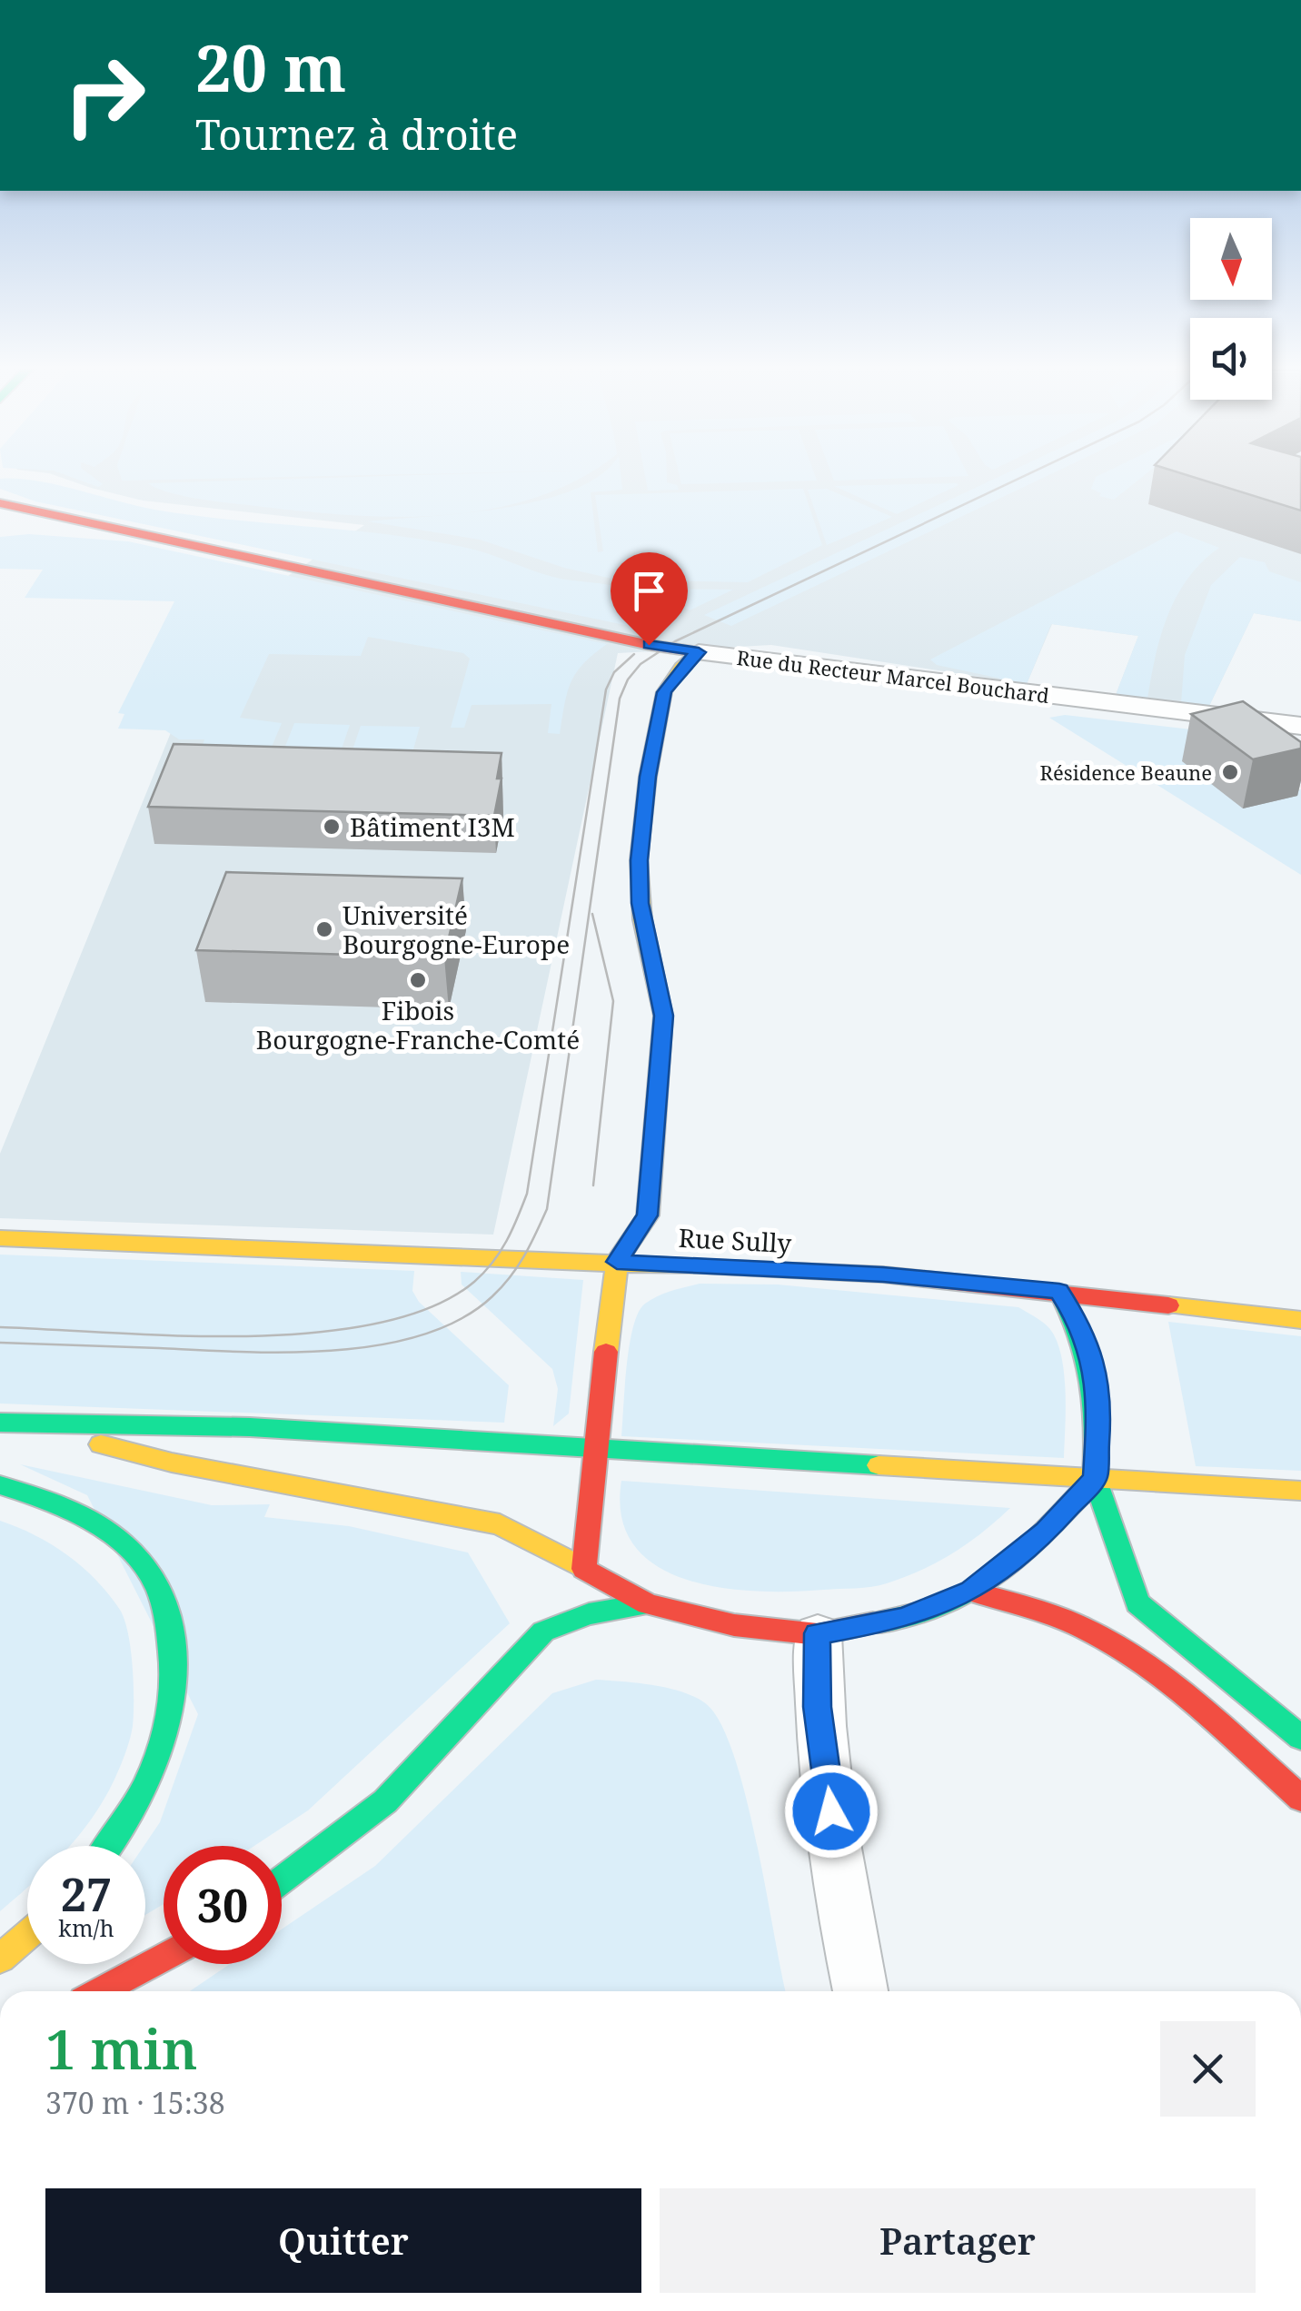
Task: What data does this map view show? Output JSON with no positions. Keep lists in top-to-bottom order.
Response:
{
  "streets": {
    "main road": ["Rue du Recteur Marcel Bouchard", "Rue Sully"]
  },
  "places": [
    "Résidence Beaune",
    "Bâtiment I3M",
    "Université Bourgogne-Europe",
    "Fibois Bourgogne-Franche-Comté"
  ],
  "north": "bottom",
  "page": {
    "turn": ["20 m", "Tournez à droite"],
    "speed": "27 km/h",
    "limit": "30",
    "heading": ["1 min", "370 m · 15:38"],
    "buttons": ["Quitter", "Partager"]
  }
}
